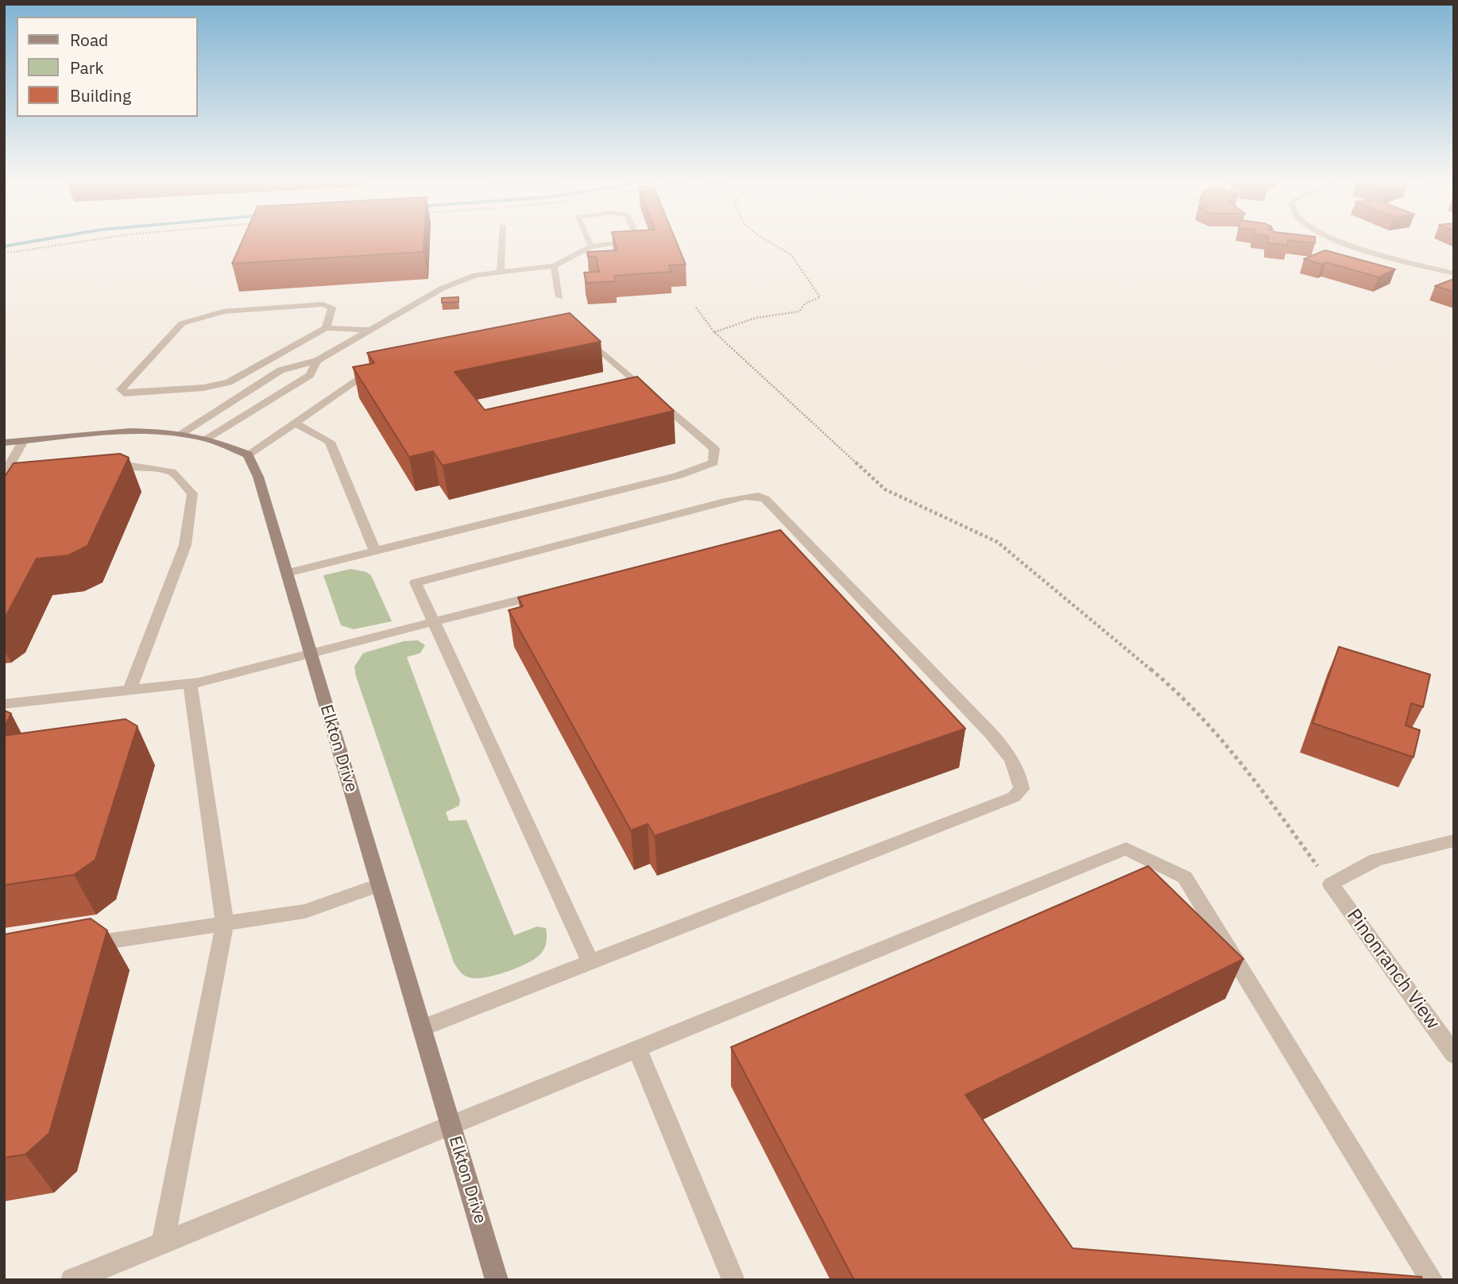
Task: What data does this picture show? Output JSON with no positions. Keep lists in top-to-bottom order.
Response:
{
  "streets": {
    "street": ["Elkton Drive", "Pinonranch View"]
  },
  "legend": ["Road", "Park", "Building"]
}
